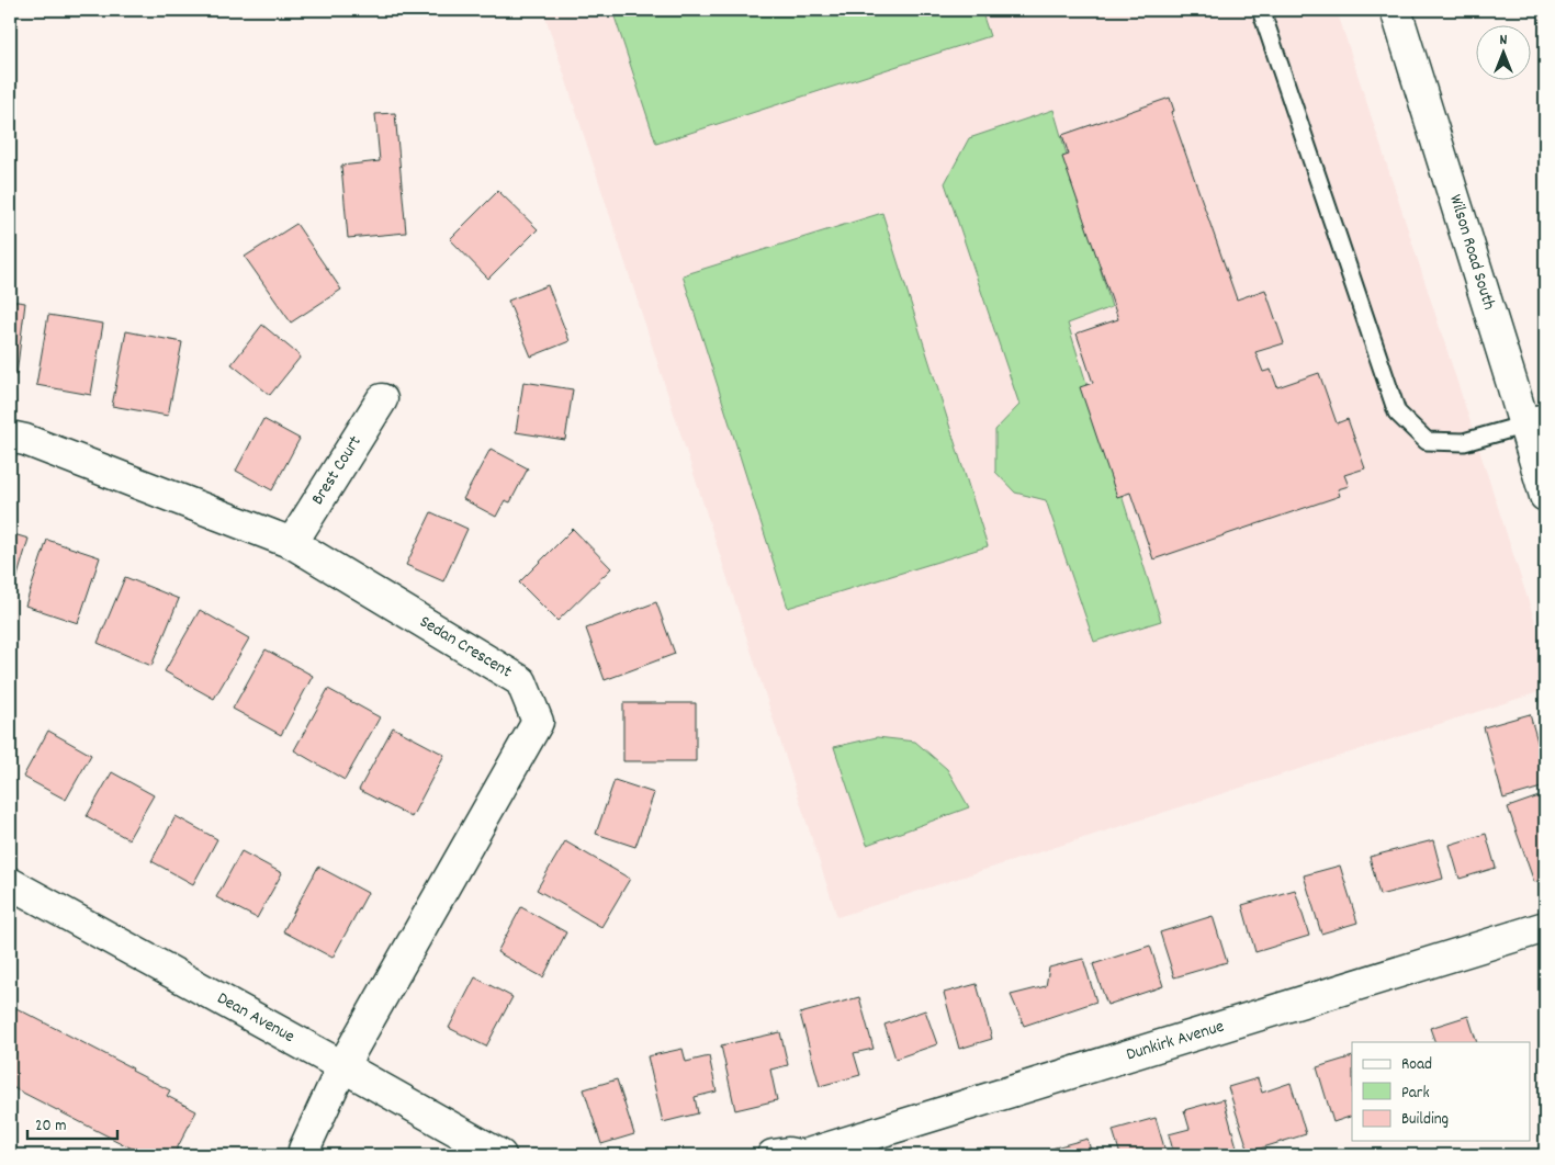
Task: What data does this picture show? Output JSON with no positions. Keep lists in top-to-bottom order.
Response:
{
  "streets": {
    "street": [
      "Wilson Road South",
      "Brest Court",
      "Sedan Crescent",
      "Dean Avenue",
      "Dunkirk Avenue"
    ]
  },
  "crossings": [
    ["Brest Court", "Sedan Crescent"],
    ["Sedan Crescent", "Dean Avenue"]
  ],
  "legend": ["Road", "Park", "Building"],
  "scale_bar": "20 m",
  "north": "top"
}
